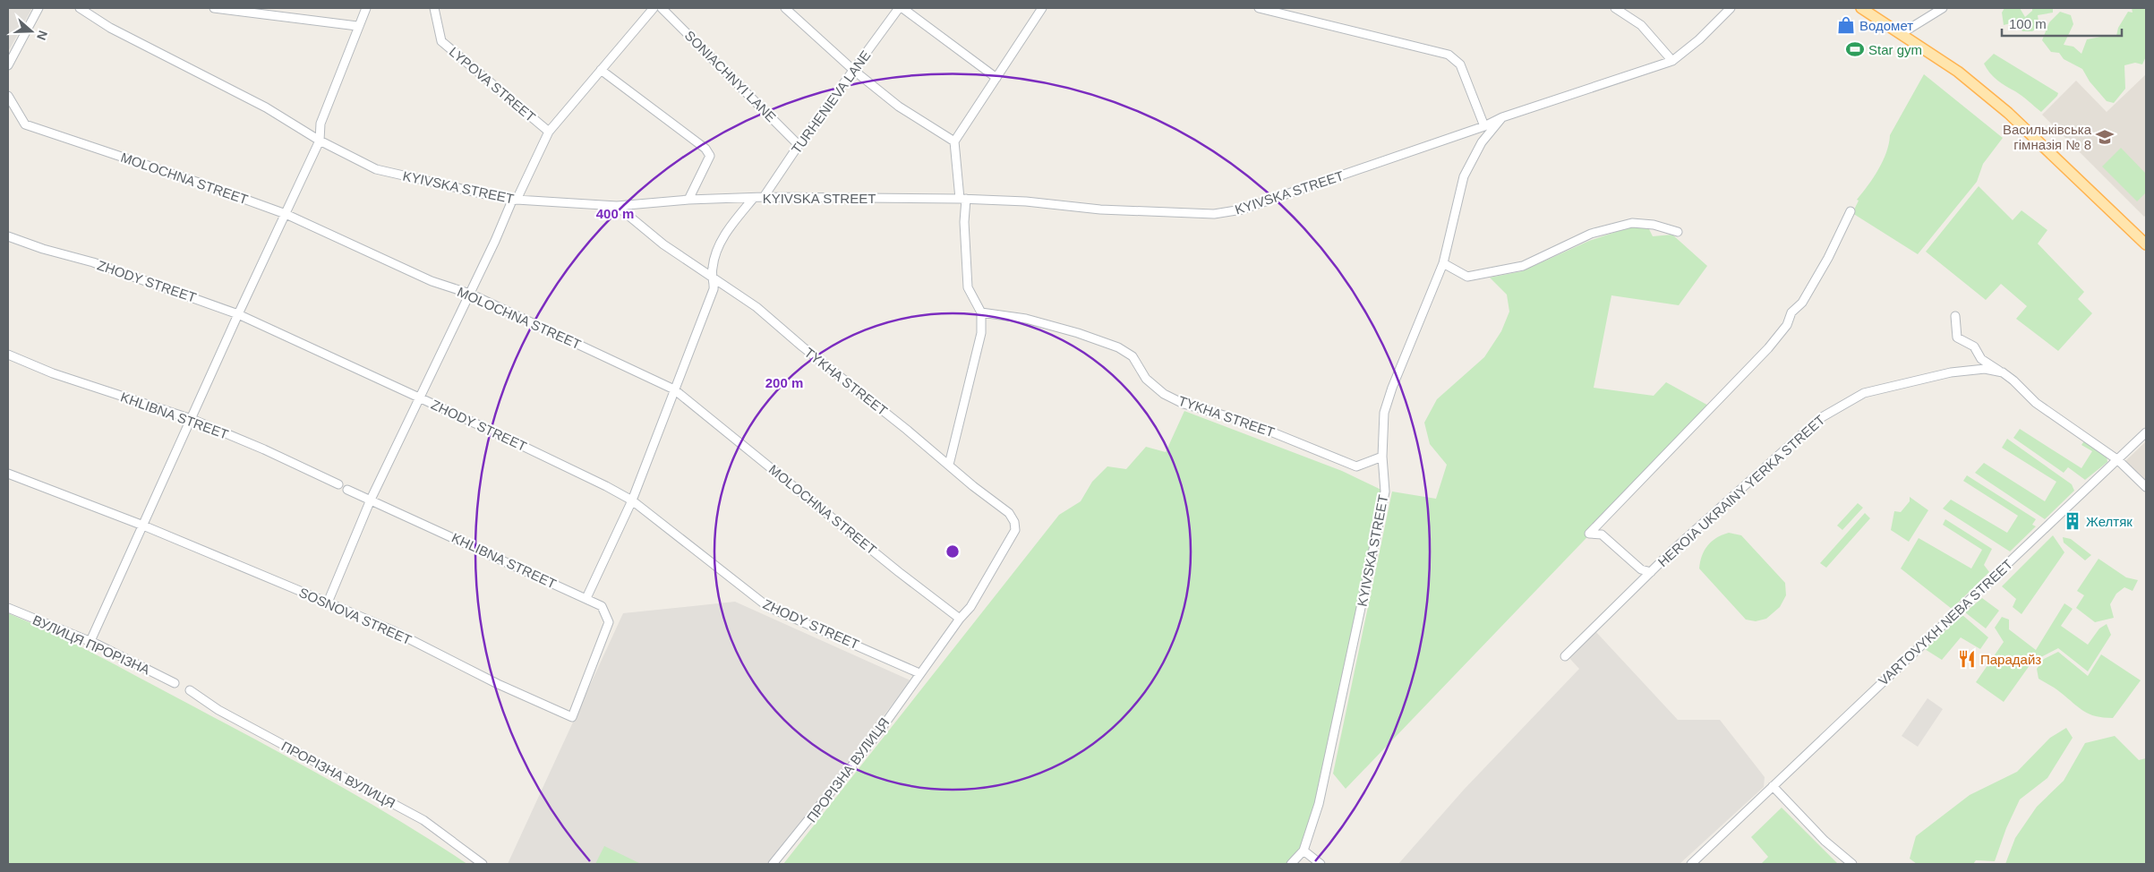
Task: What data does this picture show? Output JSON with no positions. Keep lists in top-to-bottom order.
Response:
{
  "streets": {
    "street": [
      "SONIACHNYI LANE",
      "LYPOVA STREET",
      "TURHENIEVA LANE",
      "MOLOCHNA STREET",
      "KYIVSKA STREET",
      "ZHODY STREET",
      "TYKHA STREET",
      "KHLIBNA STREET",
      "HEROIA UKRAINY YERKA STREET",
      "SOSNOVA STREET",
      "VARTOVYKH NEBA STREET",
      "ВУЛИЦЯ ПРОРІЗНА",
      "ПРОРІЗНА ВУЛИЦЯ"
    ]
  },
  "crossings": [
    ["SONIACHNYI LANE", "TURHENIEVA LANE"],
    ["LYPOVA STREET", "MOLOCHNA STREET"],
    ["LYPOVA STREET", "KYIVSKA STREET"],
    ["LYPOVA STREET", "ZHODY STREET"],
    ["LYPOVA STREET", "KHLIBNA STREET"],
    ["LYPOVA STREET", "SOSNOVA STREET"],
    ["TURHENIEVA LANE", "KYIVSKA STREET"],
    ["MOLOCHNA STREET", "TYKHA STREET"],
    ["MOLOCHNA STREET", "ПРОРІЗНА ВУЛИЦЯ"],
    ["KYIVSKA STREET", "TYKHA STREET"],
    ["ZHODY STREET", "ПРОРІЗНА ВУЛИЦЯ"],
    ["TYKHA STREET", "ПРОРІЗНА ВУЛИЦЯ"],
    ["KHLIBNA STREET", "SOSNOVA STREET"]
  ],
  "places": {
    "shop": ["Водомет"],
    "sports": ["Star gym"],
    "school or university": ["Васильківська гімназія № 8"],
    "building": ["Желтяк"],
    "restaurant": ["Парадайз"]
  },
  "scale_bar": "100 m",
  "north": "right",
  "rings": ["400 m", "200 m"]
}
